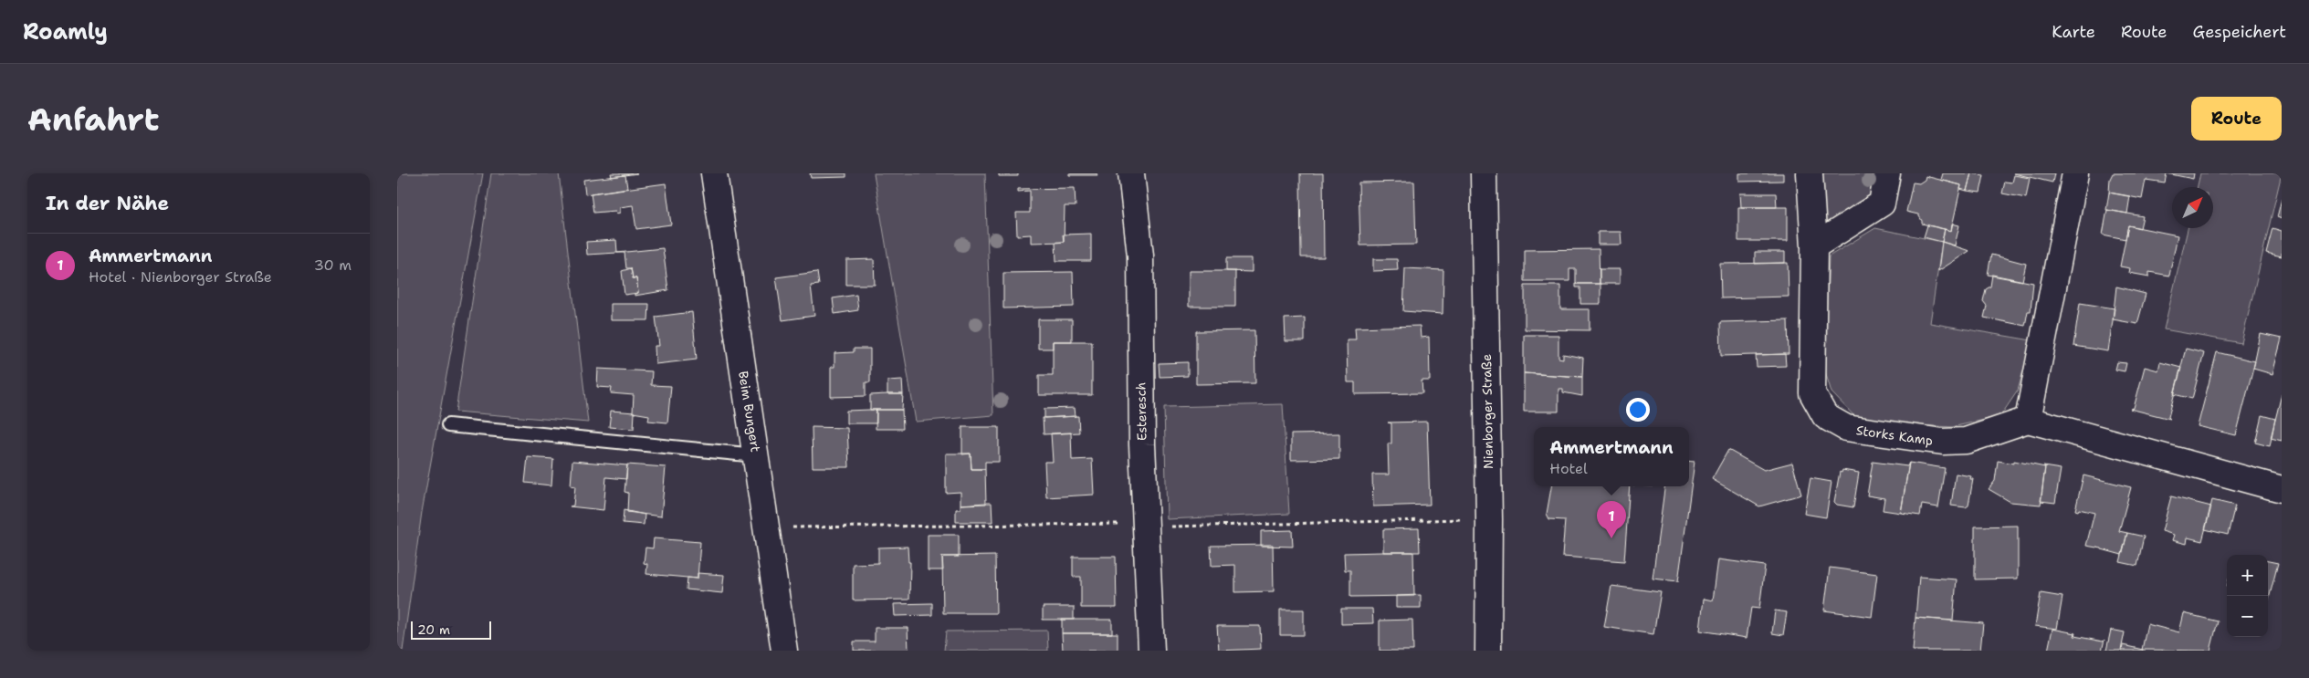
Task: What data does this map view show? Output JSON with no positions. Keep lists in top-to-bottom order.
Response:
{
  "streets": {
    "street": [
      "Beim Bungert",
      "Esteresch",
      "Nienborger Straße",
      "Storks Kamp"
    ]
  },
  "scale_bar": "20 m",
  "north": "top right",
  "page": {
    "header": "Roamly",
    "nav": ["Karte", "Route", "Gespeichert"],
    "buttons": "Route",
    "title": "Anfahrt",
    "heading": "In der Nähe",
    "list": [
      {
        "mark": "1",
        "name": "Ammertmann",
        "note": "Hotel · Nienborger Straße",
        "value": "30 m"
      }
    ],
    "popup": ["Ammertmann", "Hotel"],
    "pins": "1",
    "map_buttons": ["+", "−"],
    "scale": "20 m"
  }
}
